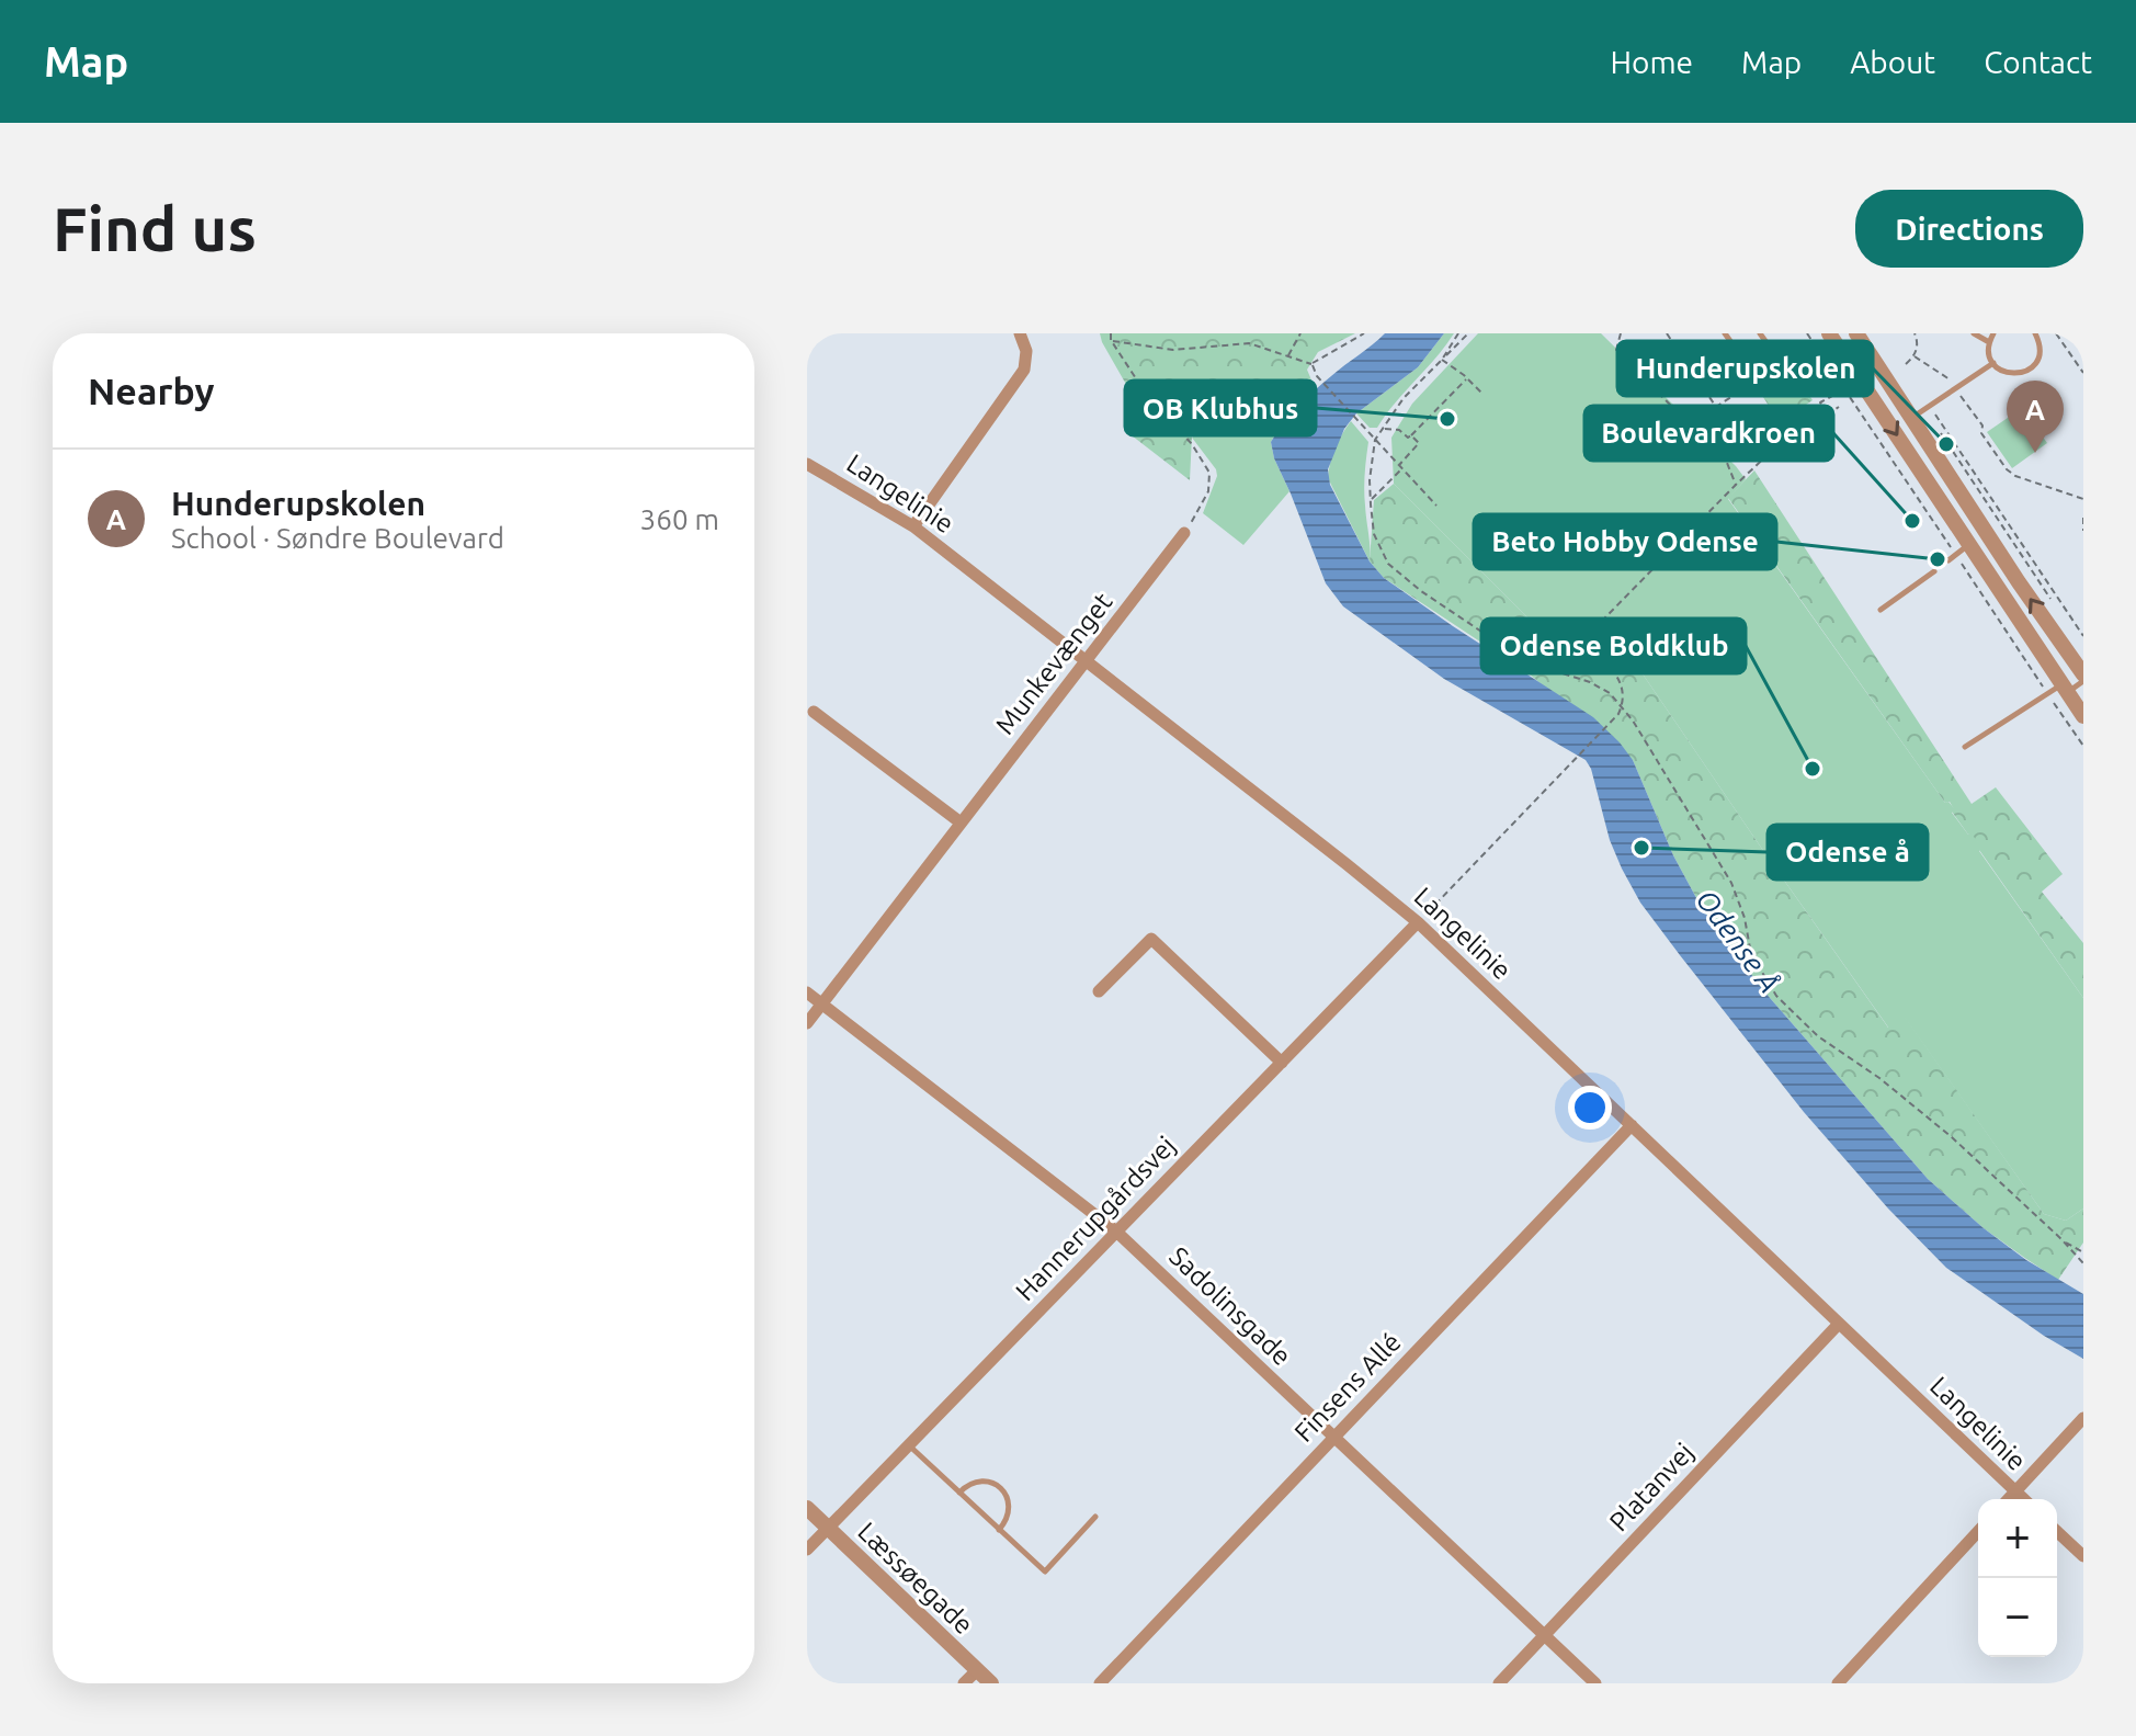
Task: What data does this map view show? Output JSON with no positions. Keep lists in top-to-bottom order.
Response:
{
  "streets": {
    "street": [
      "Langelinie",
      "Munkevænget",
      "Hannerupgårdsvej",
      "Sadolinsgade",
      "Finsens Allé",
      "Platanvej",
      "Læssøegade"
    ]
  },
  "crossings": [
    ["Langelinie", "Munkevænget"],
    ["Langelinie", "Hannerupgårdsvej"],
    ["Langelinie", "Finsens Allé"],
    ["Langelinie", "Platanvej"],
    ["Munkevænget", "Sadolinsgade"],
    ["Hannerupgårdsvej", "Sadolinsgade"],
    ["Hannerupgårdsvej", "Læssøegade"],
    ["Sadolinsgade", "Finsens Allé"],
    ["Sadolinsgade", "Platanvej"]
  ],
  "water": ["Odense Å"],
  "places": [
    "OB Klubhus",
    "Hunderupskolen",
    "Boulevardkroen",
    "Beto Hobby Odense",
    "Odense Boldklub",
    "Odense å"
  ],
  "page": {
    "header": "Map",
    "nav": [
      "Home",
      "Map",
      "About",
      "Contact"
    ],
    "buttons": "Directions",
    "title": "Find us",
    "heading": "Nearby",
    "pins": "A",
    "list": [
      {
        "mark": "A",
        "name": "Hunderupskolen",
        "note": "School · Søndre Boulevard",
        "value": "360 m"
      }
    ],
    "map_buttons": ["+", "−"]
  }
}
